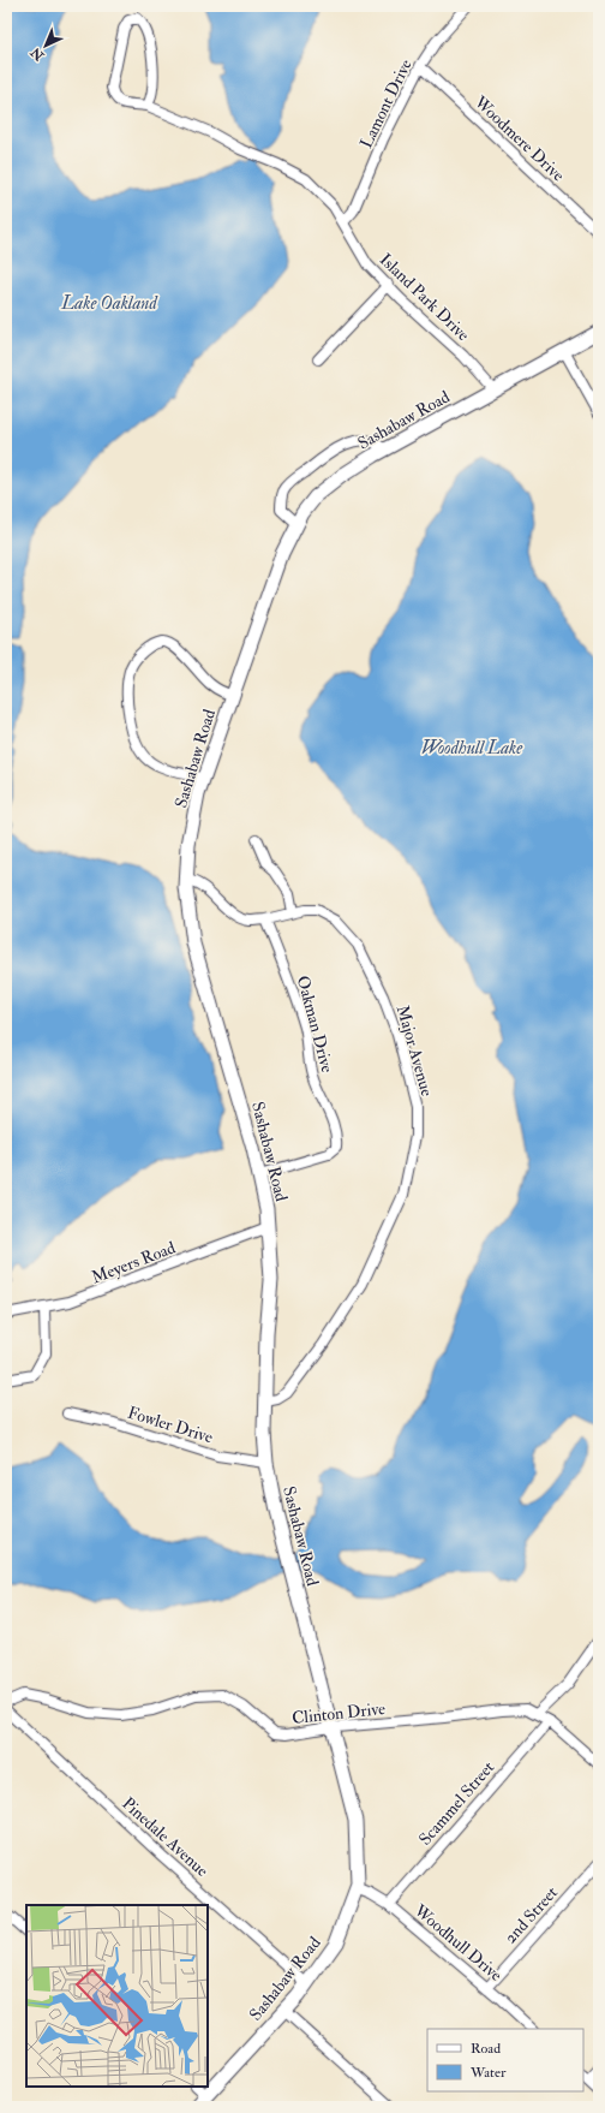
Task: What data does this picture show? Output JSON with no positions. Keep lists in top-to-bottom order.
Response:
{
  "streets": {
    "street": [
      "Lamont Drive",
      "Woodmere Drive",
      "Island Park Drive",
      "Sashabaw Road",
      "Oakman Drive",
      "Major Avenue",
      "Meyers Road",
      "Fowler Drive",
      "Clinton Drive",
      "Scammel Street",
      "Pinedale Avenue",
      "2nd Street",
      "Woodhull Drive"
    ]
  },
  "crossings": [
    ["Lamont Drive", "Woodmere Drive"],
    ["Lamont Drive", "Island Park Drive"],
    ["Island Park Drive", "Sashabaw Road"],
    ["Sashabaw Road", "Oakman Drive"],
    ["Sashabaw Road", "Major Avenue"],
    ["Sashabaw Road", "Meyers Road"],
    ["Sashabaw Road", "Fowler Drive"],
    ["Sashabaw Road", "Clinton Drive"],
    ["Sashabaw Road", "Pinedale Avenue"],
    ["Sashabaw Road", "Woodhull Drive"],
    ["Oakman Drive", "Major Avenue"],
    ["Scammel Street", "Woodhull Drive"],
    ["2nd Street", "Woodhull Drive"]
  ],
  "water": ["Lake Oakland", "Woodhull Lake"],
  "legend": ["Road", "Water"],
  "north": "bottom left"
}
